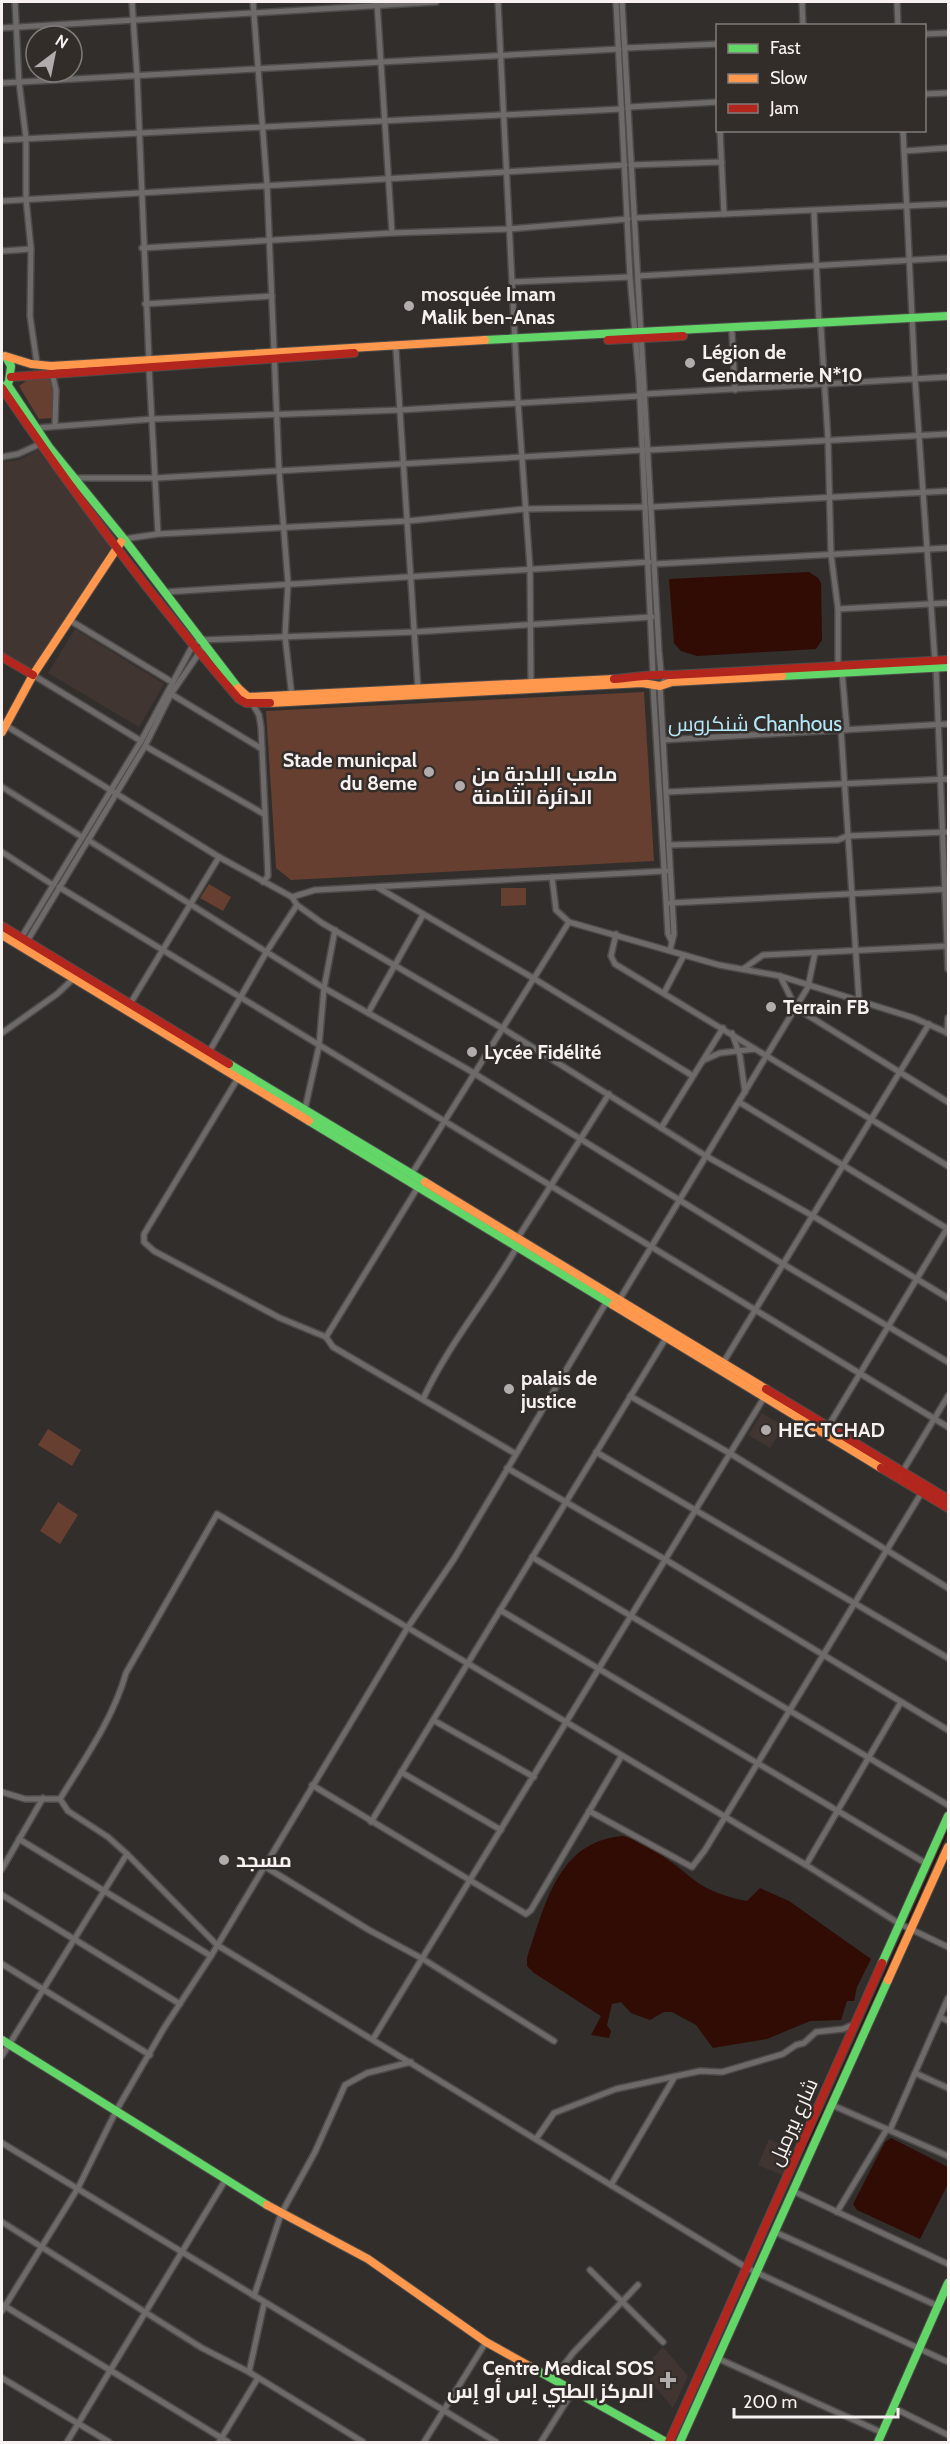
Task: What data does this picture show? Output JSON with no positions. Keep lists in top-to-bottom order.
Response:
{
  "streets": {
    "street": ["شارع بيرميل"]
  },
  "districts": ["شنكروس Chanhous"],
  "places": {
    "other": [
      "mosquée Imam Malik ben-Anas",
      "Légion de Gendarmerie N*10",
      "Stade municpal du 8eme",
      "ملعب البلدية من الدائرة الثامنة",
      "Terrain FB",
      "Lycée Fidélité",
      "palais de justice",
      "HEC TCHAD",
      "مسجد"
    ],
    "health": ["Centre Medical SOS المركز الطبي إس أو إس"]
  },
  "legend": ["Fast", "Slow", "Jam"],
  "scale_bar": "200 m",
  "north": "top right"
}
